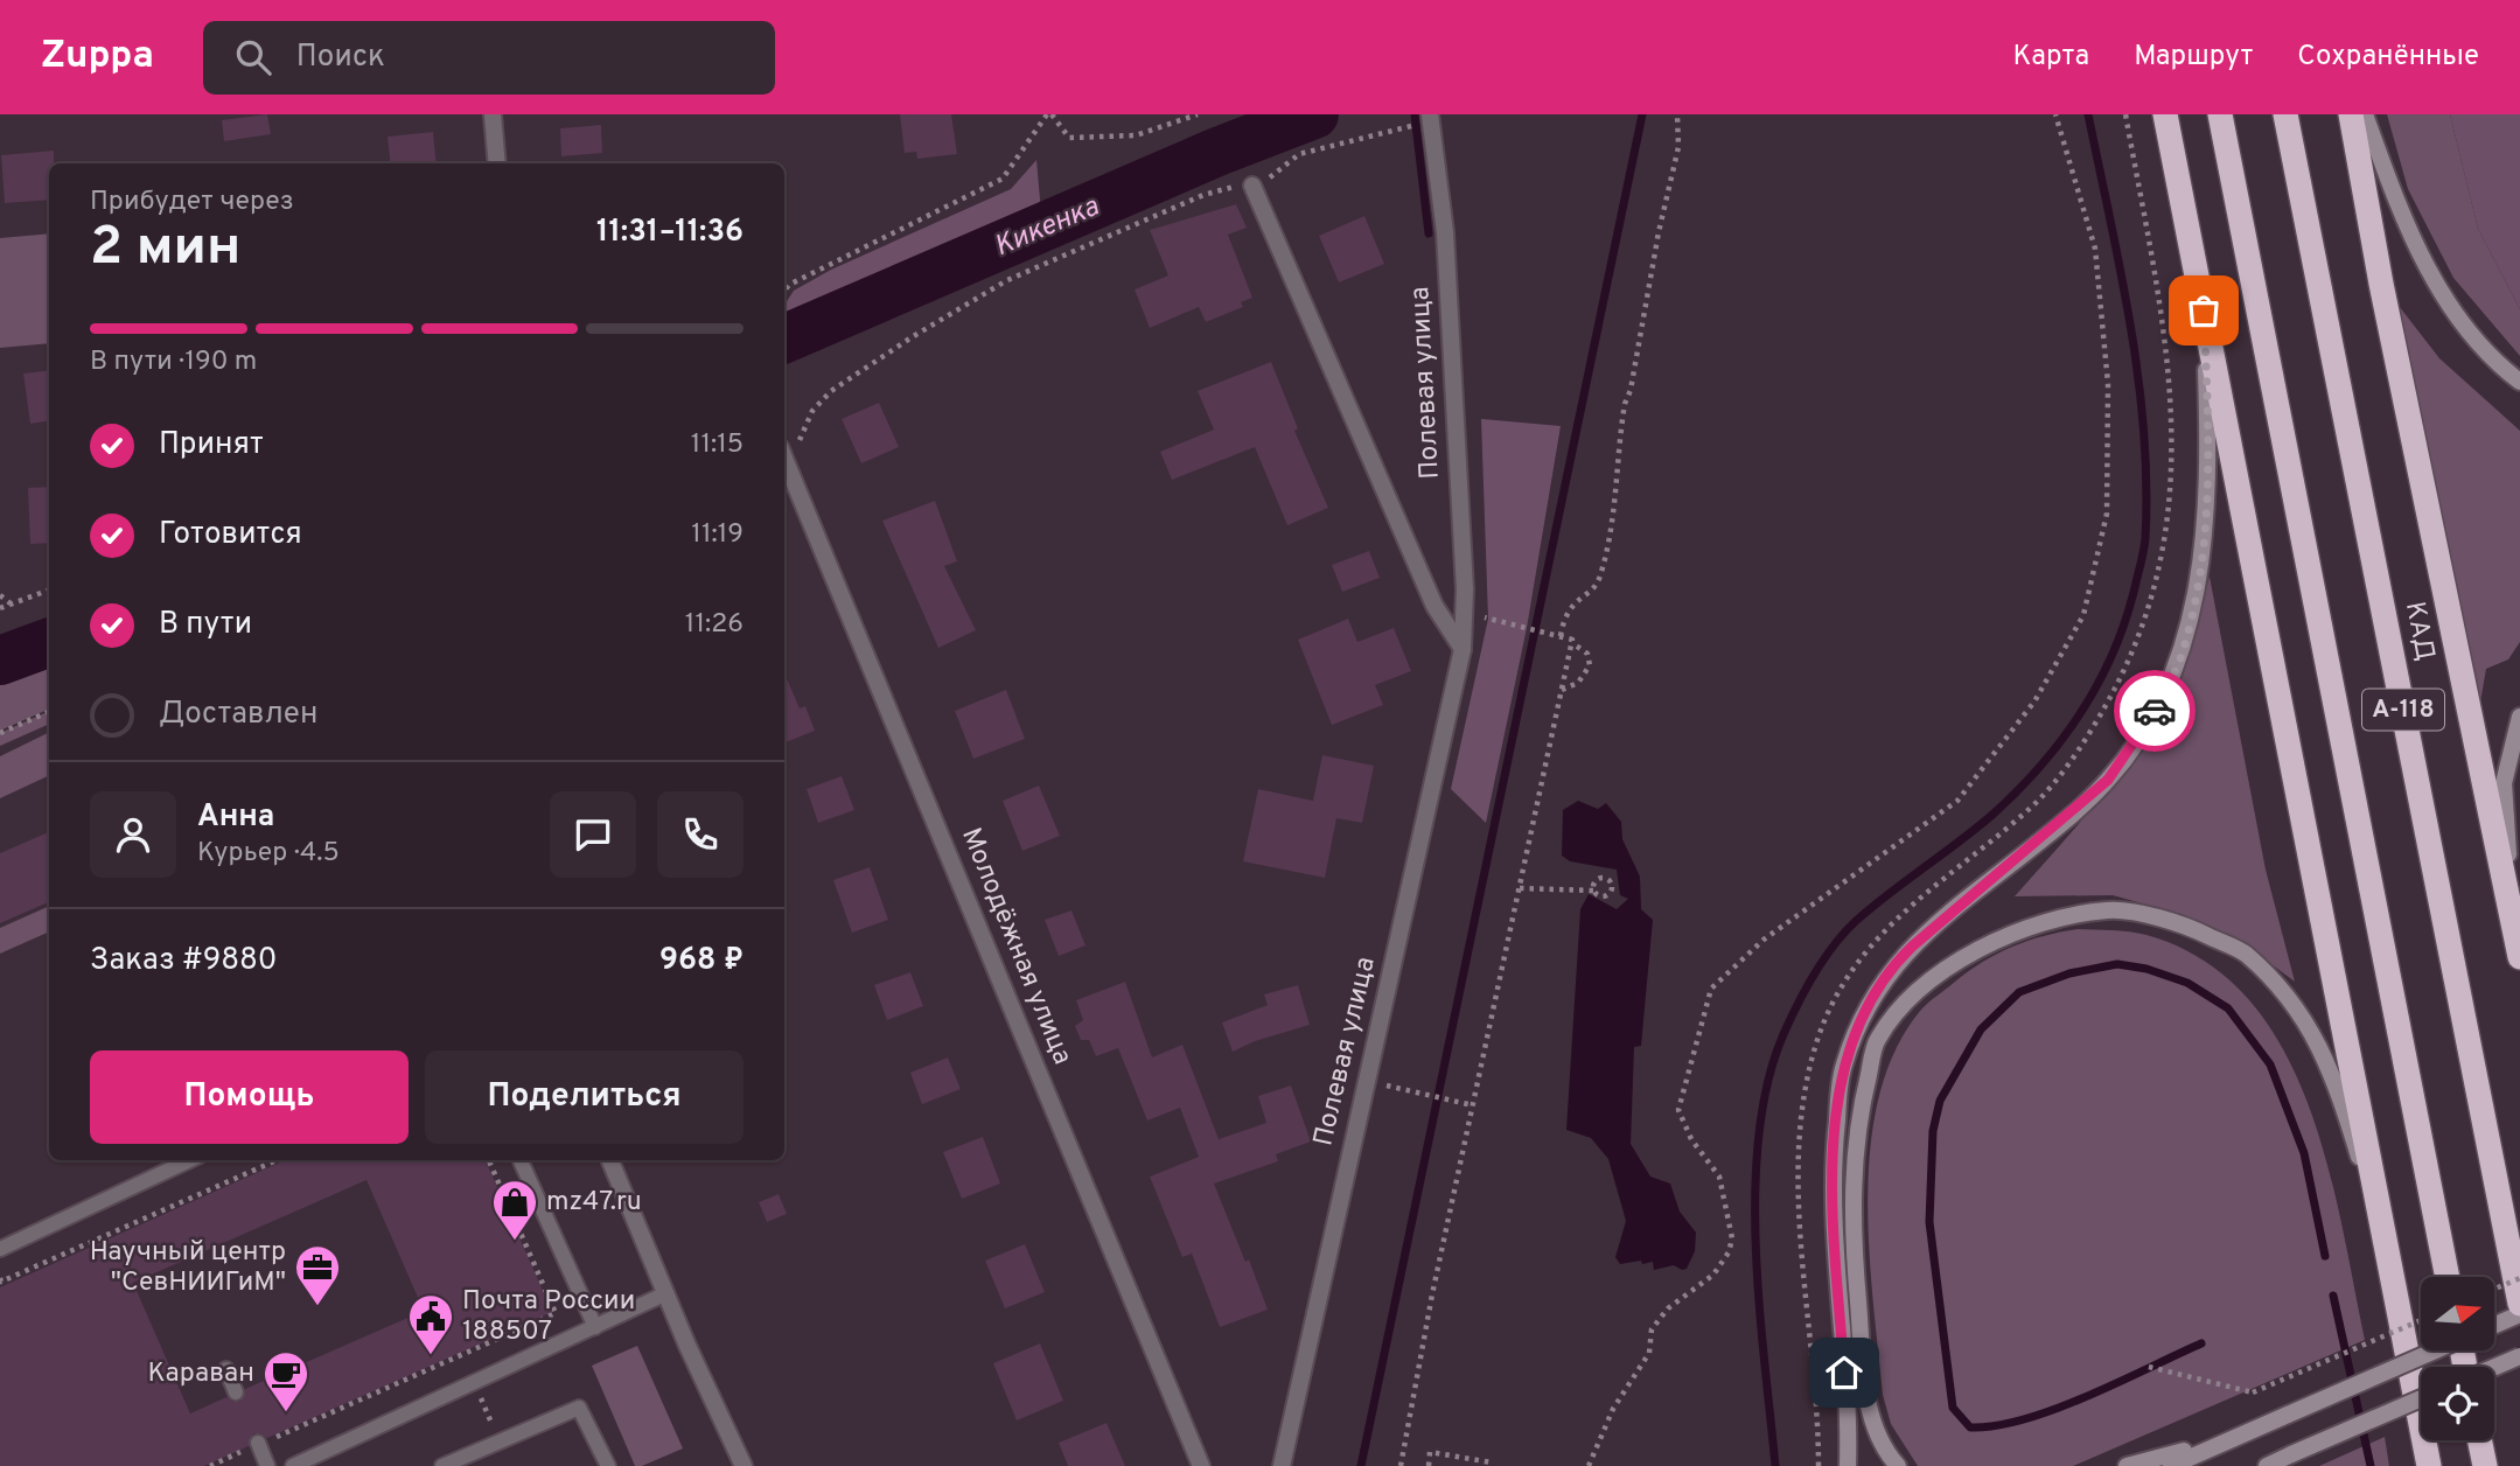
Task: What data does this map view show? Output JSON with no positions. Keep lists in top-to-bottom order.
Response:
{
  "streets": {
    "highway": ["КАД", "А-118"],
    "street": ["Полевая улица", "Молодёжная улица"]
  },
  "water": ["Кикенка"],
  "places": {
    "shop": ["mz47.ru"],
    "office": ["Научный центр \"СевНИИГиМ\""],
    "public building": ["Почта России 188507"],
    "cafe": ["Караван"]
  },
  "north": "right",
  "page": {
    "header": "Zuppa",
    "search": "Поиск",
    "nav": ["Карта", "Маршрут", "Сохранённые"],
    "heading": ["2 мин", "Прибудет через", "11:31–11:36"],
    "panel": [
      "Анна",
      "Курьер · 4.5",
      "Заказ #9880",
      "968 ₽"
    ],
    "bar": "В пути · 190 m",
    "list": [
      ["Принят", "11:15"],
      ["Готовится", "11:19"],
      ["В пути", "11:26"],
      "Доставлен"
    ],
    "buttons": ["Помощь", "Поделиться"]
  }
}
